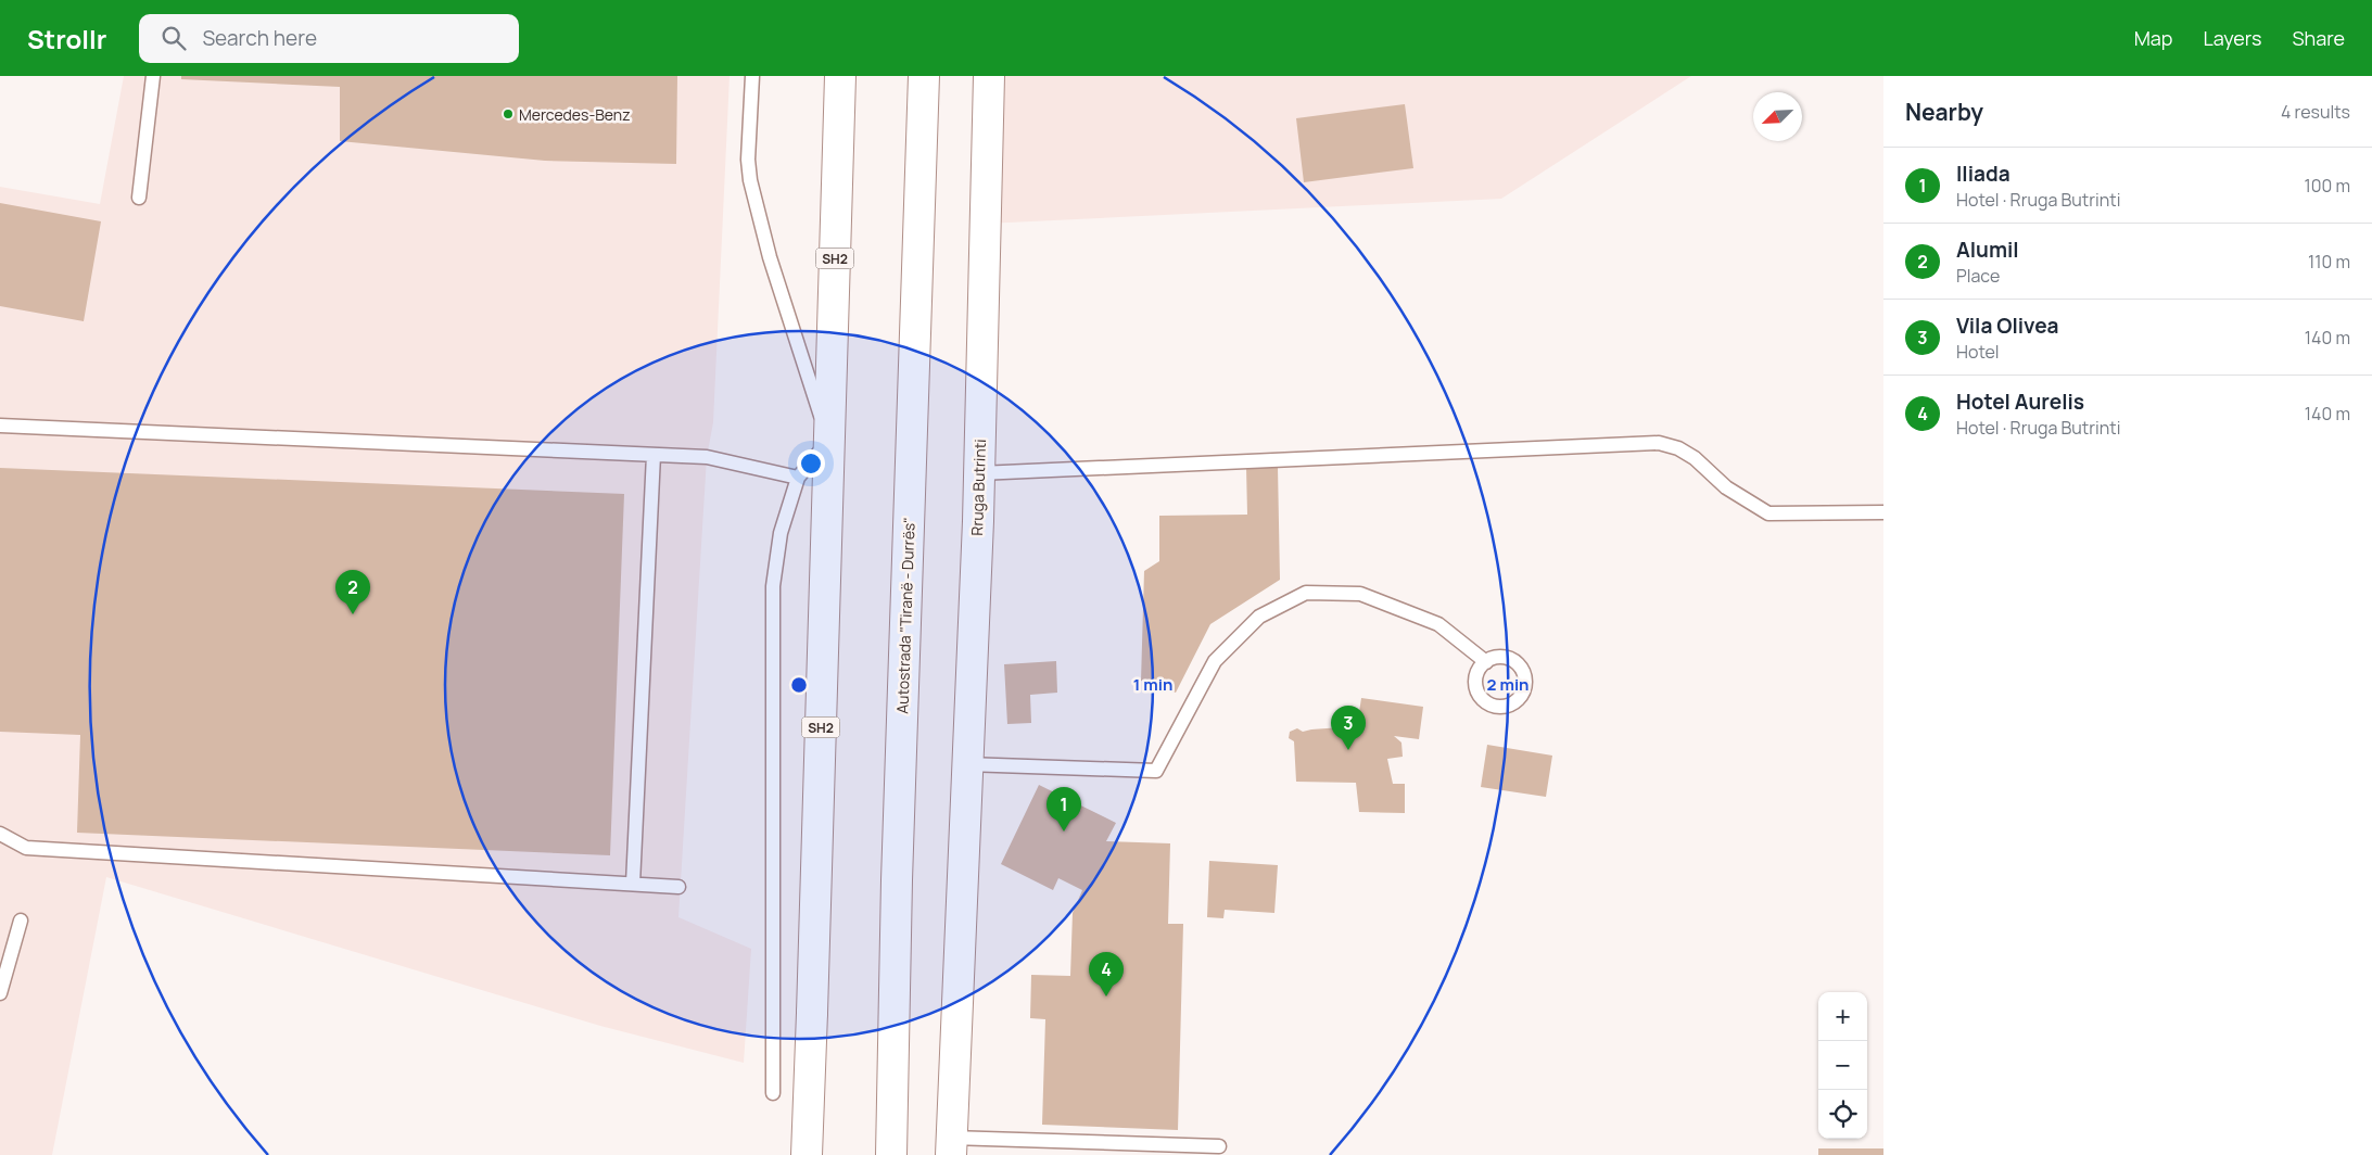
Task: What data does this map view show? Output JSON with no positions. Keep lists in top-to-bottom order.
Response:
{
  "streets": {
    "main road": ["SH2", "Rruga Butrinti", "Autostrada \"Tiranë - Durrës\""]
  },
  "places": ["Mercedes-Benz"],
  "north": "bottom left",
  "page": {
    "header": "Strollr",
    "search": "Search here",
    "nav": ["Map", "Layers", "Share"],
    "heading": ["Nearby", "4 results"],
    "list": [
      {
        "mark": "1",
        "name": "Iliada",
        "note": "Hotel · Rruga Butrinti",
        "value": "100 m"
      },
      {
        "mark": "2",
        "name": "Alumil",
        "note": "Place",
        "value": "110 m"
      },
      {
        "mark": "3",
        "name": "Vila Olivea",
        "note": "Hotel",
        "value": "140 m"
      },
      {
        "mark": "4",
        "name": "Hotel Aurelis",
        "note": "Hotel · Rruga Butrinti",
        "value": "140 m"
      }
    ],
    "pins": [
      "2",
      "3",
      "1",
      "4"
    ],
    "map_buttons": ["+", "−"]
  },
  "rings": ["1 min", "2 min"]
}
